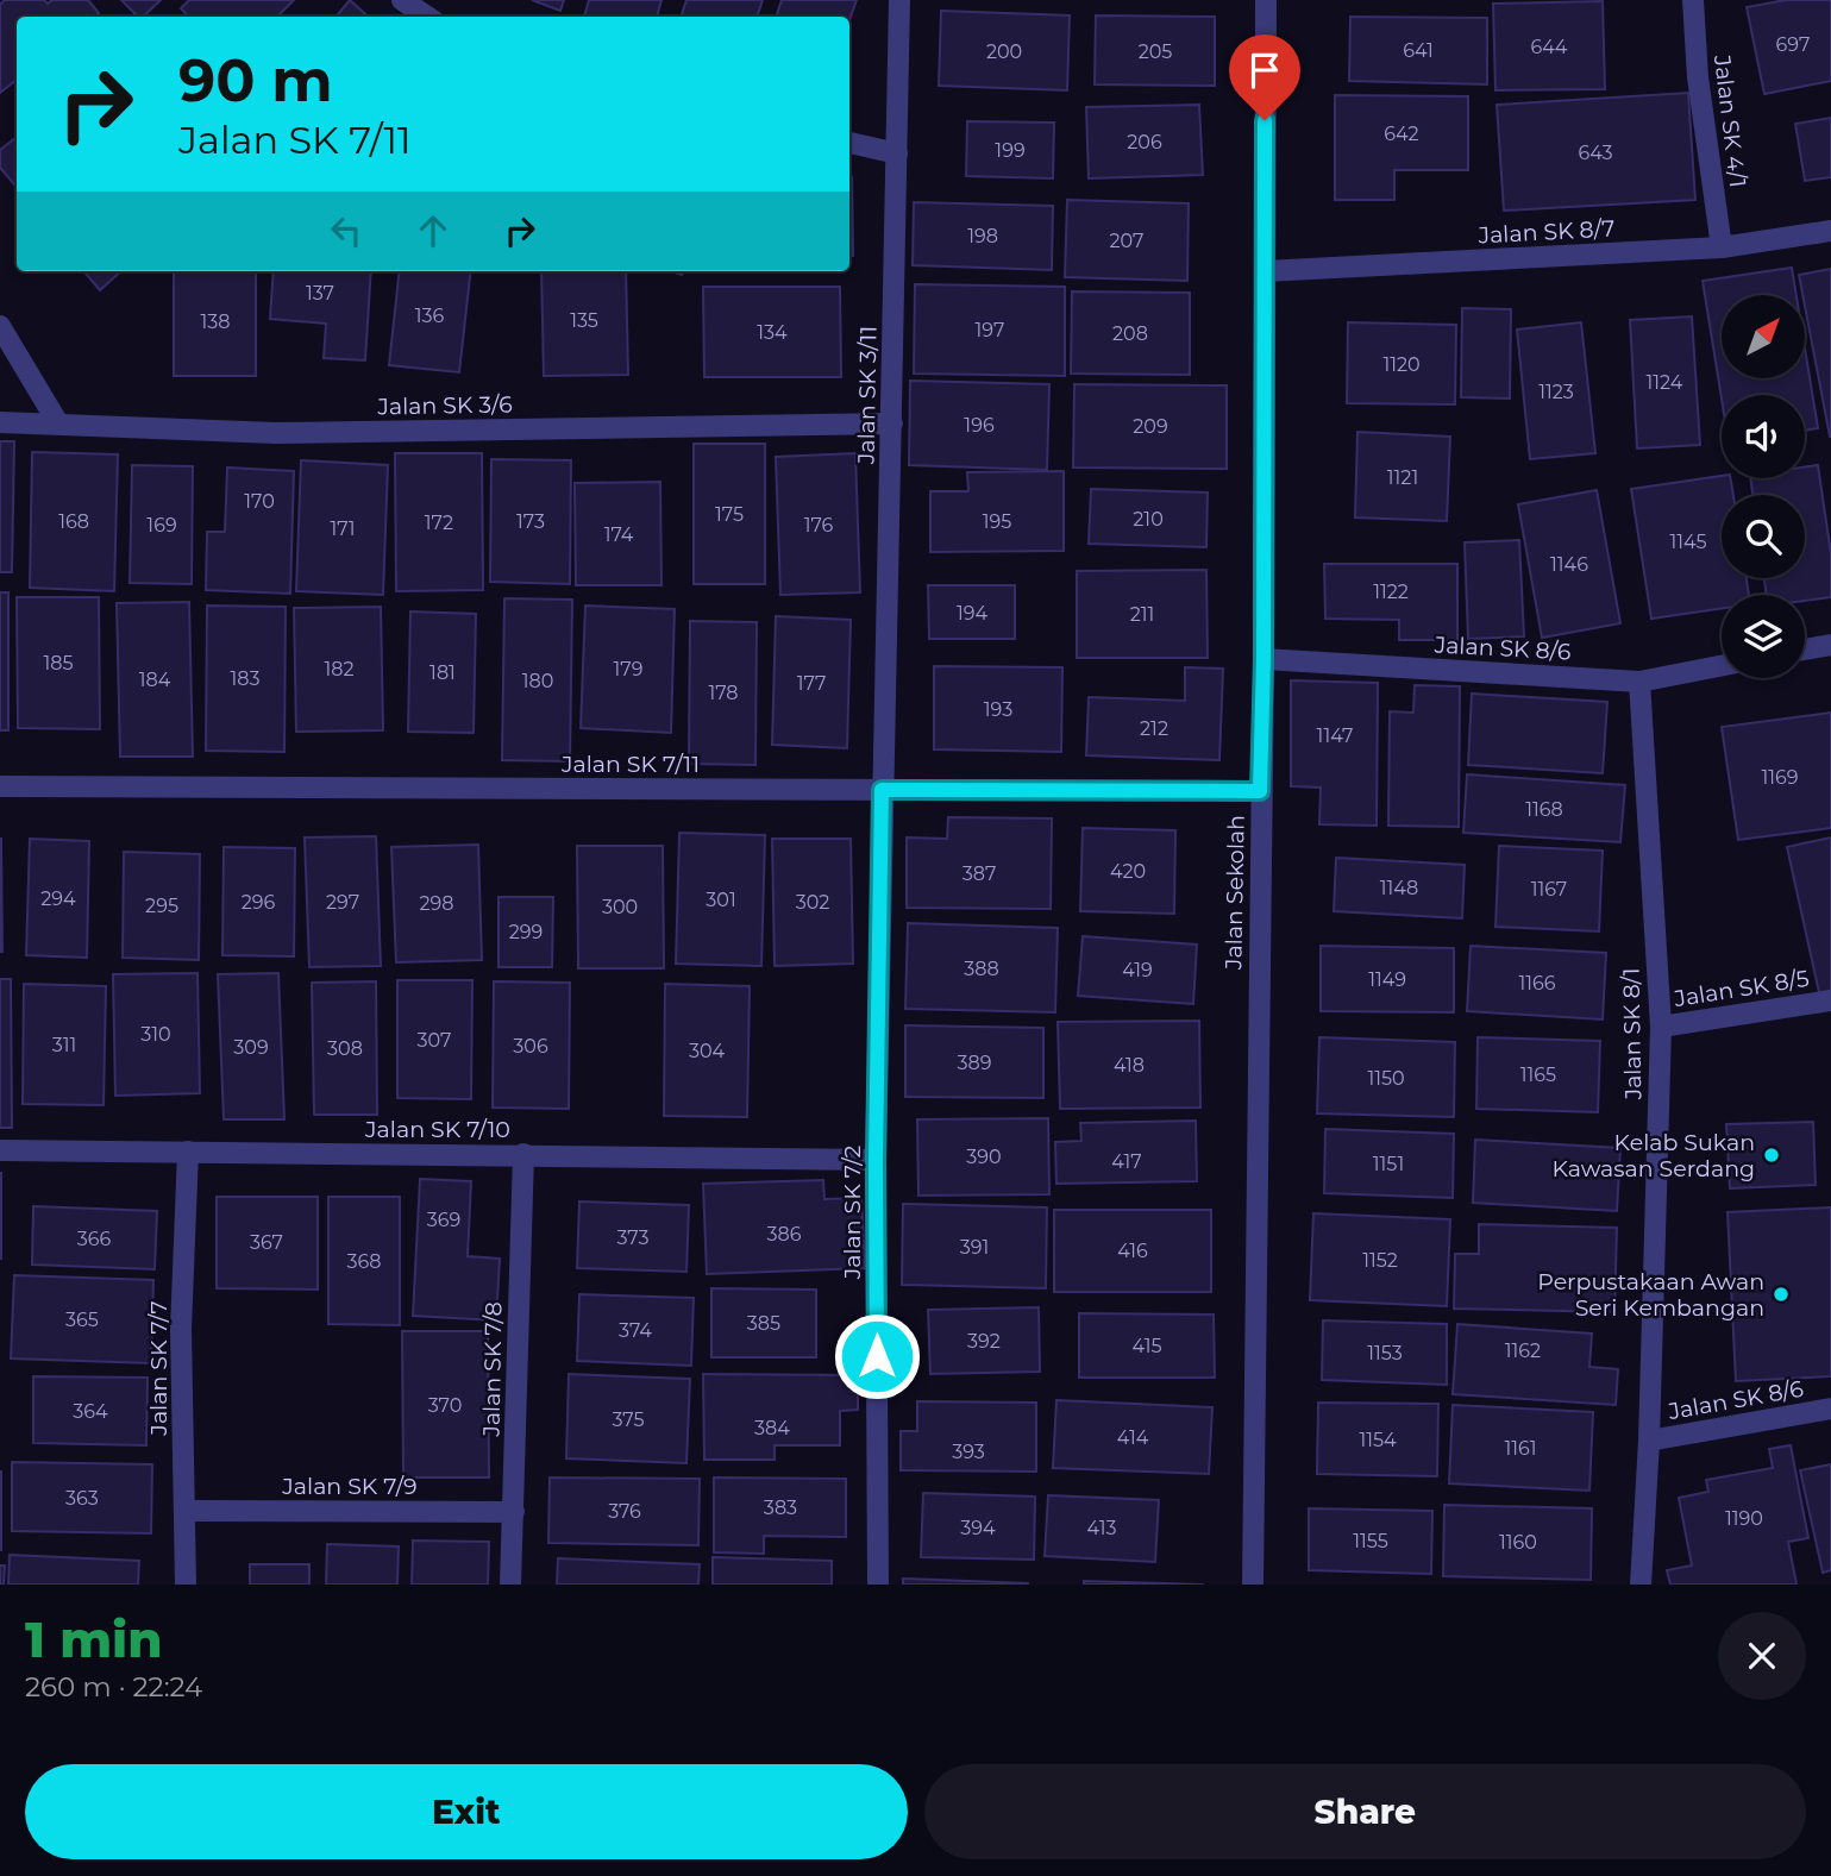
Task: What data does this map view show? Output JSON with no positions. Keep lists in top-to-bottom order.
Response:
{
  "streets": {
    "street": [
      "Jalan SK 4/1",
      "Jalan SK 8/7",
      "Jalan SK 3/11",
      "Jalan SK 3/6",
      "Jalan SK 8/6",
      "Jalan SK 7/11",
      "Jalan Sekolah",
      "Jalan SK 8/5",
      "Jalan SK 8/1",
      "Jalan SK 7/10",
      "Jalan SK 7/2",
      "Jalan SK 7/7",
      "Jalan SK 7/8",
      "Jalan SK 7/9"
    ]
  },
  "crossings": [
    ["Jalan SK 4/1", "Jalan SK 8/7"],
    ["Jalan SK 8/7", "Jalan Sekolah"],
    ["Jalan SK 3/11", "Jalan SK 3/6"],
    ["Jalan SK 3/11", "Jalan SK 7/11"],
    ["Jalan SK 3/11", "Jalan SK 7/2"],
    ["Jalan SK 8/6", "Jalan Sekolah"],
    ["Jalan SK 8/6", "Jalan SK 8/1"],
    ["Jalan SK 7/11", "Jalan Sekolah"],
    ["Jalan SK 7/11", "Jalan SK 7/2"],
    ["Jalan SK 8/5", "Jalan SK 8/1"],
    ["Jalan SK 7/10", "Jalan SK 7/2"],
    ["Jalan SK 7/10", "Jalan SK 7/7"],
    ["Jalan SK 7/10", "Jalan SK 7/8"],
    ["Jalan SK 7/7", "Jalan SK 7/9"],
    ["Jalan SK 7/8", "Jalan SK 7/9"]
  ],
  "places": ["Kelab Sukan Kawasan Serdang", "Perpustakaan Awan Seri Kembangan"],
  "house_numbers": [
    "697",
    "644",
    "641",
    "200",
    "205",
    "642",
    "206",
    "199",
    "643",
    "198",
    "207",
    "137",
    "136",
    "135",
    "138",
    "197",
    "134",
    "208",
    "1120",
    "1124",
    "1123",
    "196",
    "209",
    "1121",
    "170",
    "175",
    "210",
    "168",
    "173",
    "195",
    "172",
    "169",
    "176",
    "171",
    "174",
    "1145",
    "1146",
    "1122",
    "194",
    "211",
    "185",
    "182",
    "179",
    "181",
    "183",
    "184",
    "180",
    "177",
    "178",
    "193",
    "212",
    "1147",
    "1169",
    "1168",
    "420",
    "387",
    "1148",
    "1167",
    "294",
    "301",
    "296",
    "297",
    "302",
    "298",
    "295",
    "300",
    "299",
    "388",
    "419",
    "1149",
    "1166",
    "310",
    "307",
    "311",
    "306",
    "309",
    "308",
    "304",
    "389",
    "418",
    "1165",
    "1150",
    "390",
    "417",
    "1151",
    "369",
    "386",
    "373",
    "366",
    "367",
    "391",
    "416",
    "1152",
    "368",
    "365",
    "385",
    "374",
    "392",
    "415",
    "1162",
    "1153",
    "370",
    "364",
    "375",
    "384",
    "414",
    "1154",
    "1161",
    "393",
    "363",
    "383",
    "376",
    "1190",
    "394",
    "413",
    "1155",
    "1160"
  ],
  "north": "top right",
  "page": {
    "turn": ["90 m", "Jalan SK 7/11"],
    "heading": ["1 min", "260 m · 22:24"],
    "buttons": ["Exit", "Share"]
  }
}
